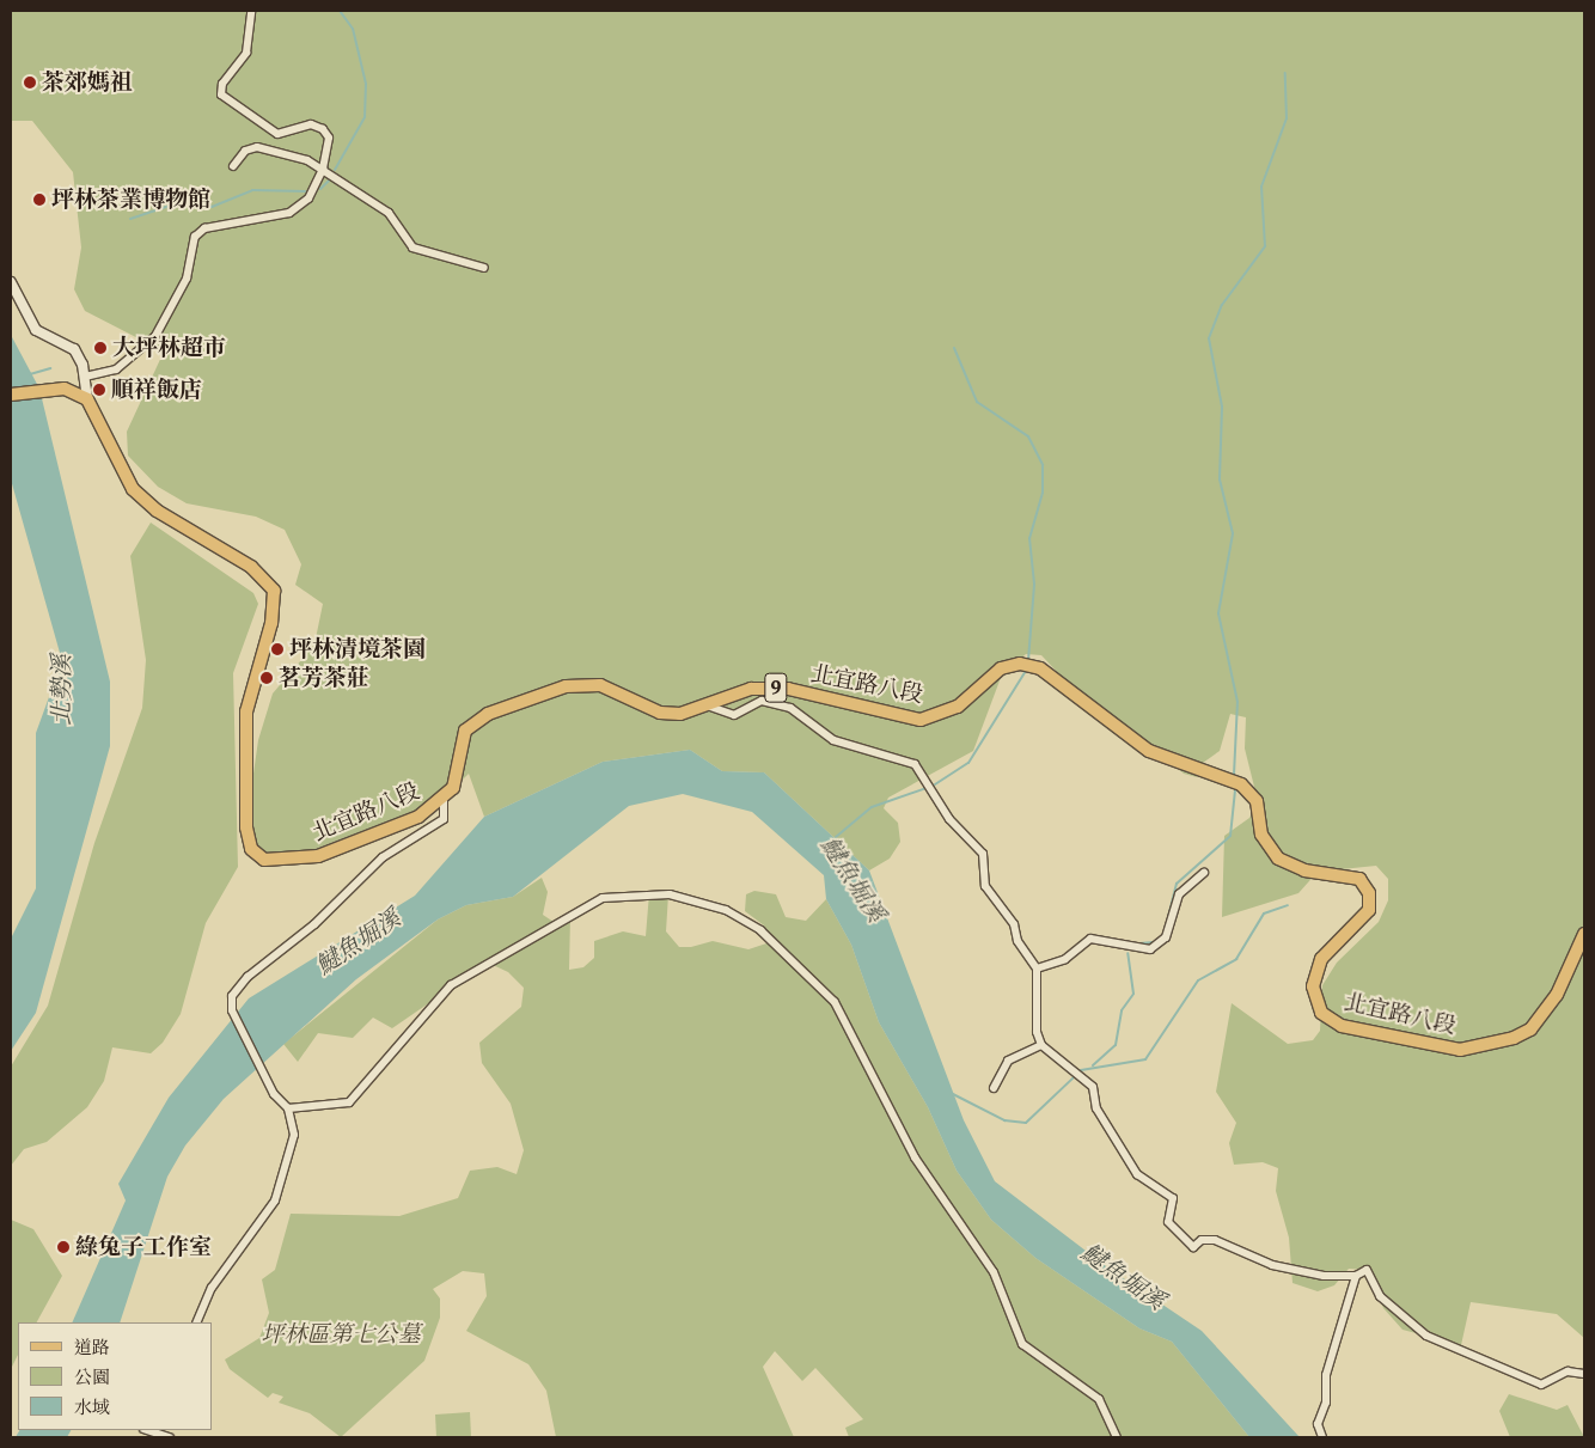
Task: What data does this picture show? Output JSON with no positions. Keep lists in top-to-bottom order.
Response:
{
  "streets": {
    "main road": ["北宜路八段", "9"]
  },
  "water": ["北勢溪", "𩻸魚堀溪"],
  "parks": ["坪林區第七公墓"],
  "places": [
    "茶郊媽祖",
    "坪林茶業博物館",
    "大坪林超市",
    "順祥飯店",
    "坪林清境茶園",
    "茗芳茶莊",
    "綠兔子工作室"
  ],
  "legend": ["道路", "公園", "水域"]
}
